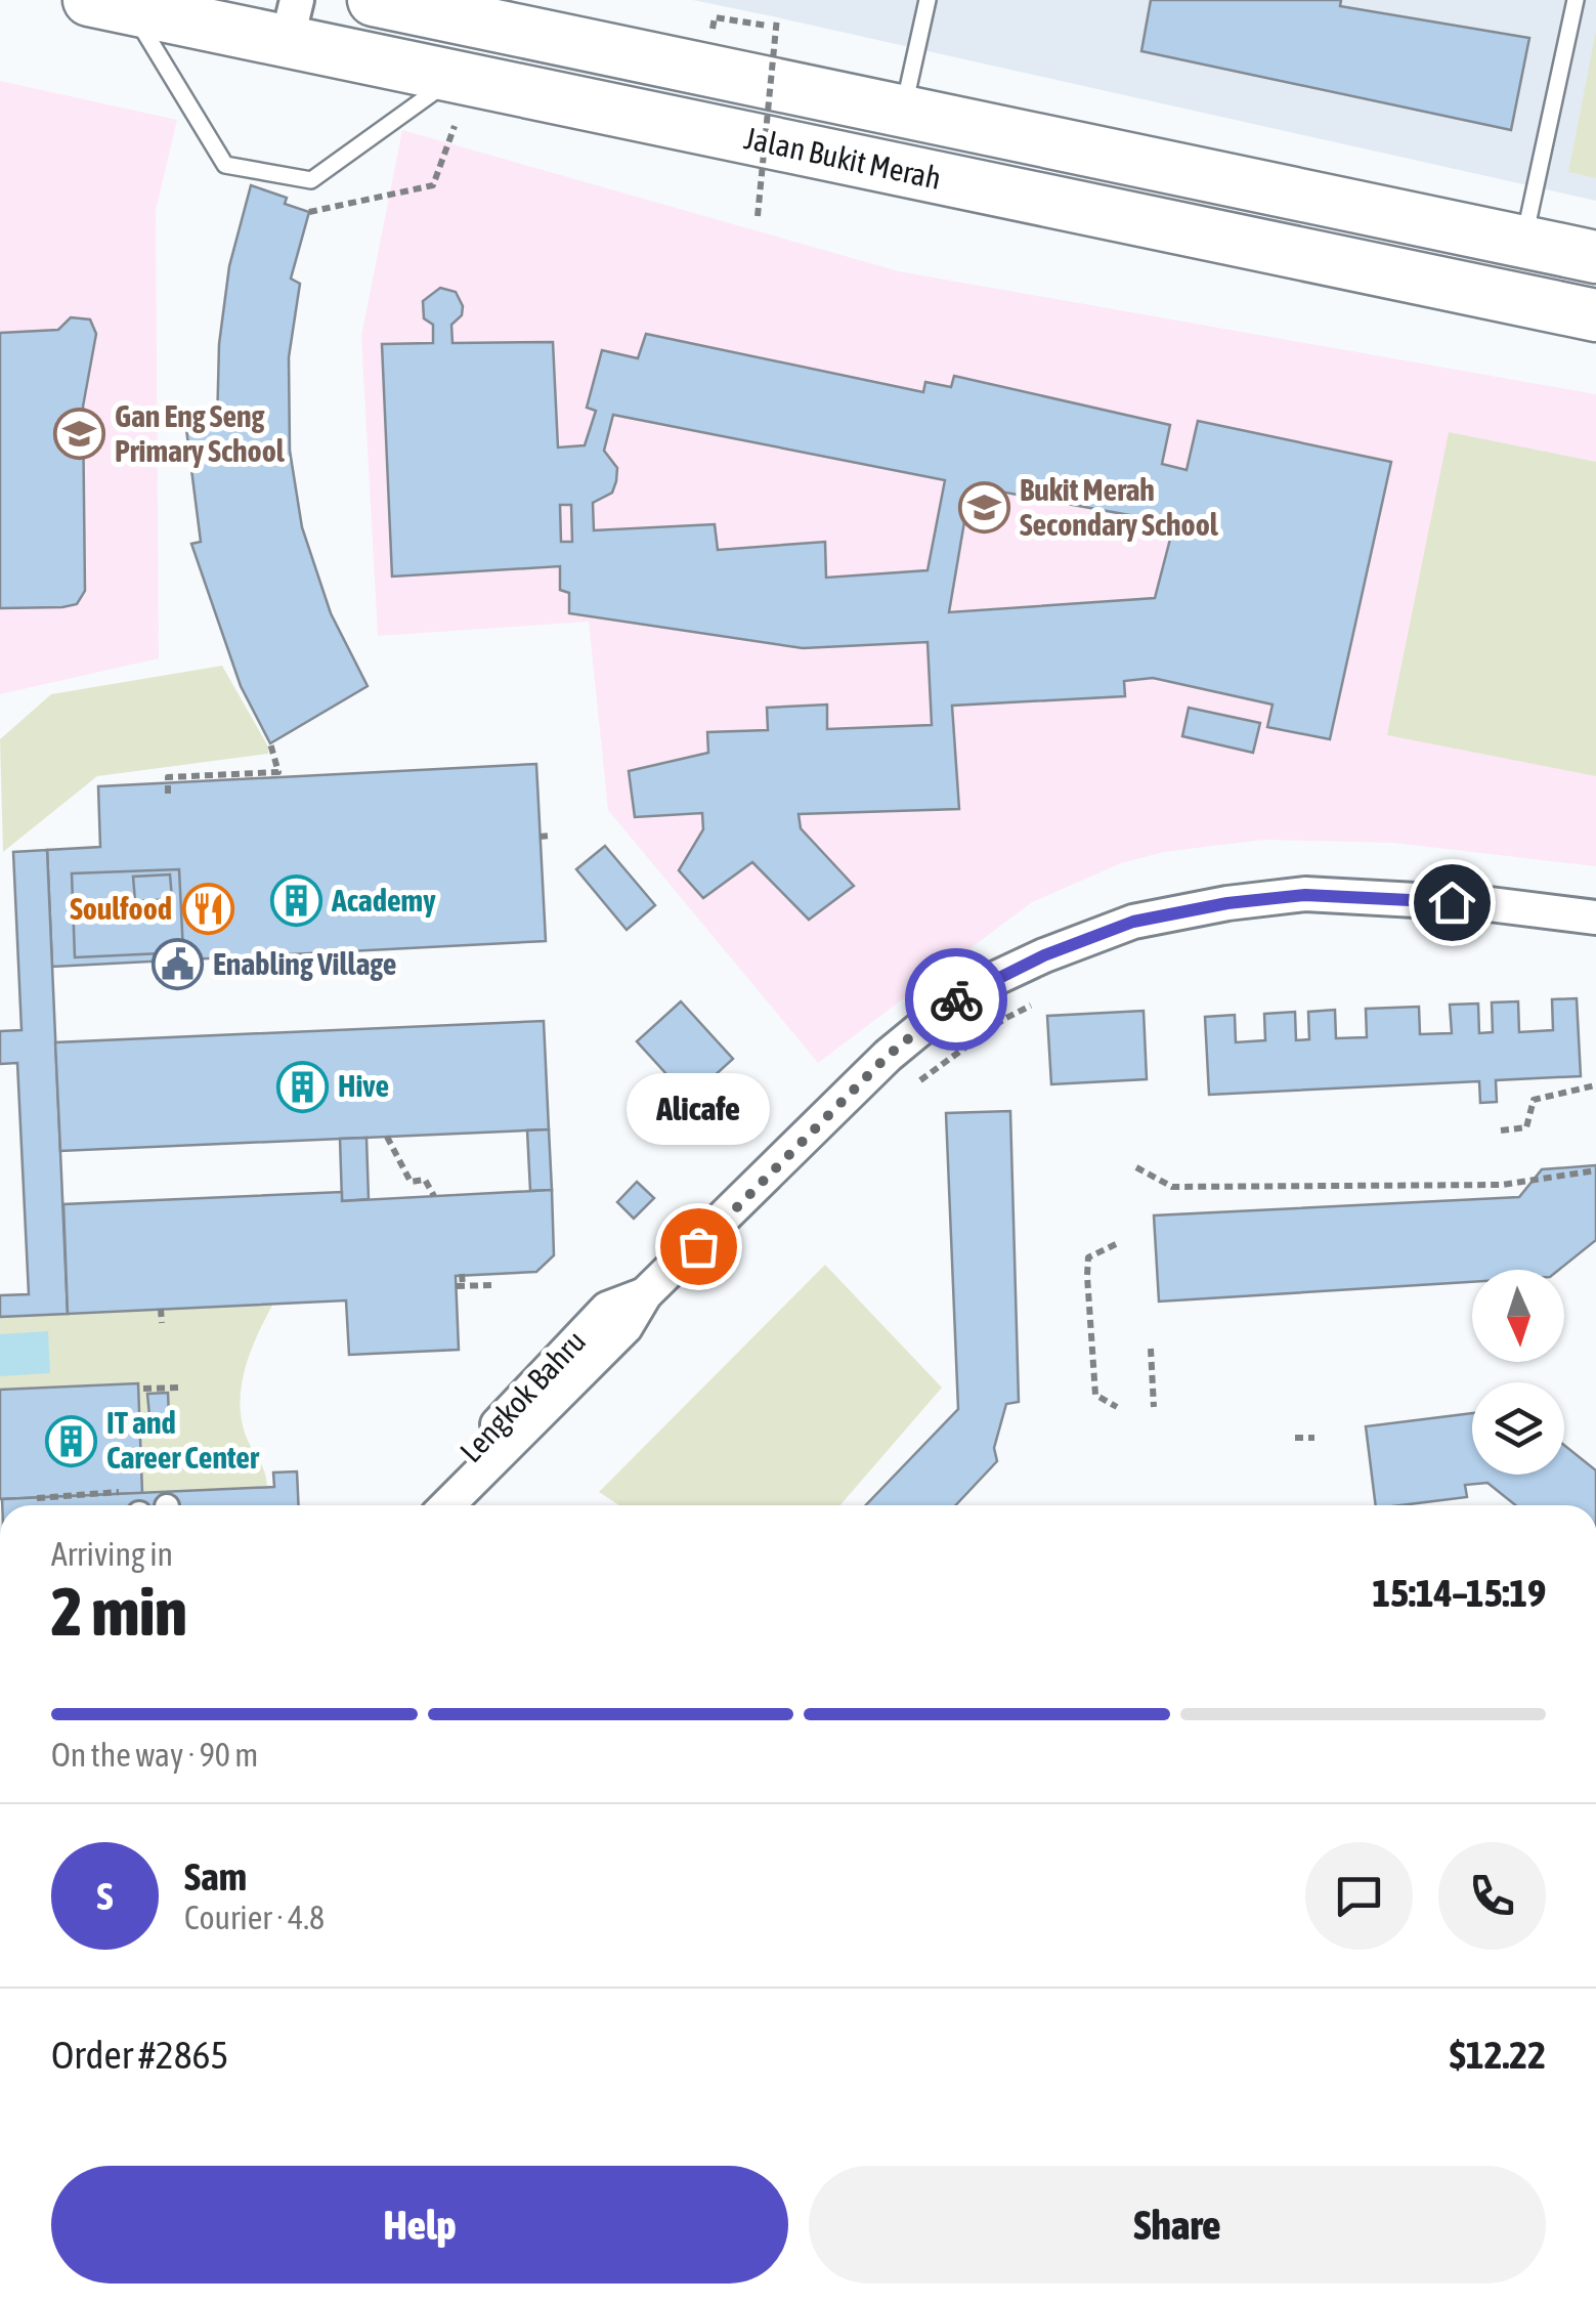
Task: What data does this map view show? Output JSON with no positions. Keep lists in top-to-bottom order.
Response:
{
  "streets": {
    "main road": ["Jalan Bukit Merah"],
    "street": ["Lengkok Bahru"]
  },
  "places": {
    "school or university": ["Gan Eng Seng Primary School", "Bukit Merah Secondary School"],
    "building": ["Academy", "Hive", "IT and Career Center"],
    "restaurant": ["Soulfood"],
    "public building": ["Enabling Village"],
    "other": ["Alicafe"]
  },
  "north": "bottom",
  "page": {
    "bubble": "Alicafe",
    "heading": ["2 min", "Arriving in", "15:14–15:19"],
    "panel": [
      "Sam",
      "Courier · 4.8",
      "Order #2865",
      "$12.22"
    ],
    "bar": "On the way · 90 m",
    "round": "S",
    "buttons": ["Help", "Share"]
  }
}
